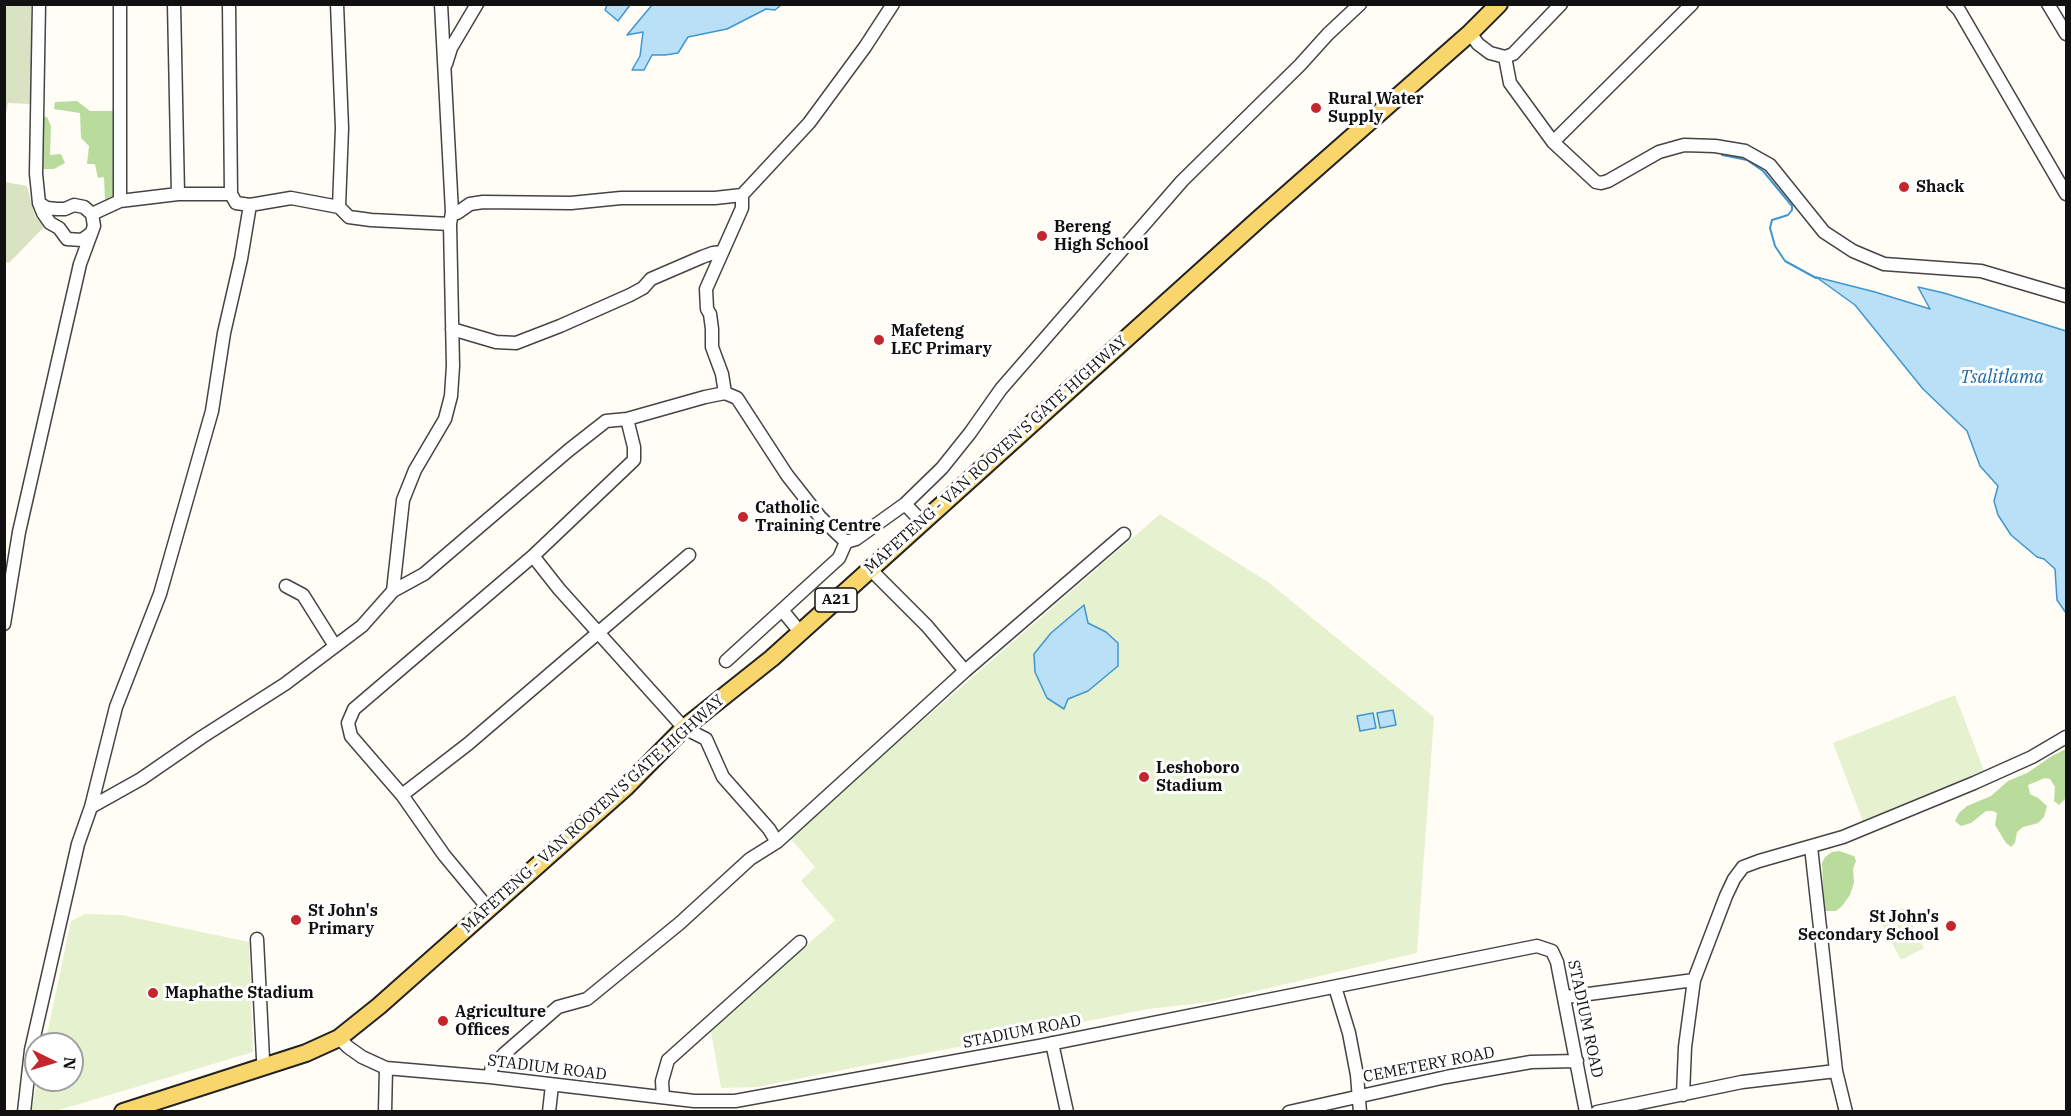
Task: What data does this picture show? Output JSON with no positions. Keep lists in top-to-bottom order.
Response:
{
  "streets": {
    "main road": ["MAFETENG - VAN ROOYEN'S GATE HIGHWAY", "A21"],
    "street": ["STADIUM ROAD", "CEMETERY ROAD"]
  },
  "crossings": [
    ["MAFETENG - VAN ROOYEN'S GATE HIGHWAY", "STADIUM ROAD"],
    ["STADIUM ROAD", "CEMETERY ROAD"]
  ],
  "water": ["Tsalitlama"],
  "places": [
    "Rural Water Supply",
    "Shack",
    "Bereng High School",
    "Mafeteng LEC Primary",
    "Catholic Training Centre",
    "Leshoboro Stadium",
    "St John's Primary",
    "St John's Secondary School",
    "Maphathe Stadium",
    "Agriculture Offices"
  ],
  "north": "right"
}
